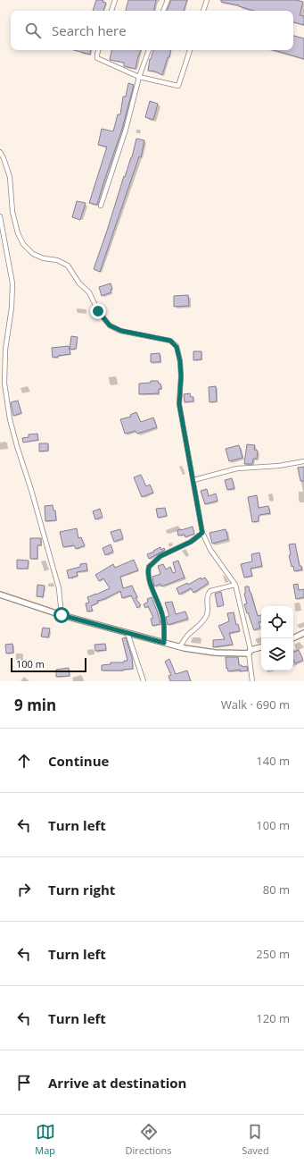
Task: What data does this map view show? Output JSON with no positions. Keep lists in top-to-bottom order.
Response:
{
  "scale_bar": "100 m",
  "page": {
    "search": "Search here",
    "scale": "100 m",
    "heading": ["9 min", "Walk · 690 m"],
    "list": [
      ["Continue", "140 m"],
      ["Turn left", "100 m"],
      ["Turn right", "80 m"],
      ["Turn left", "250 m"],
      ["Turn left", "120 m"],
      "Arrive at destination"
    ],
    "nav": ["Map", "Directions", "Saved"]
  }
}
